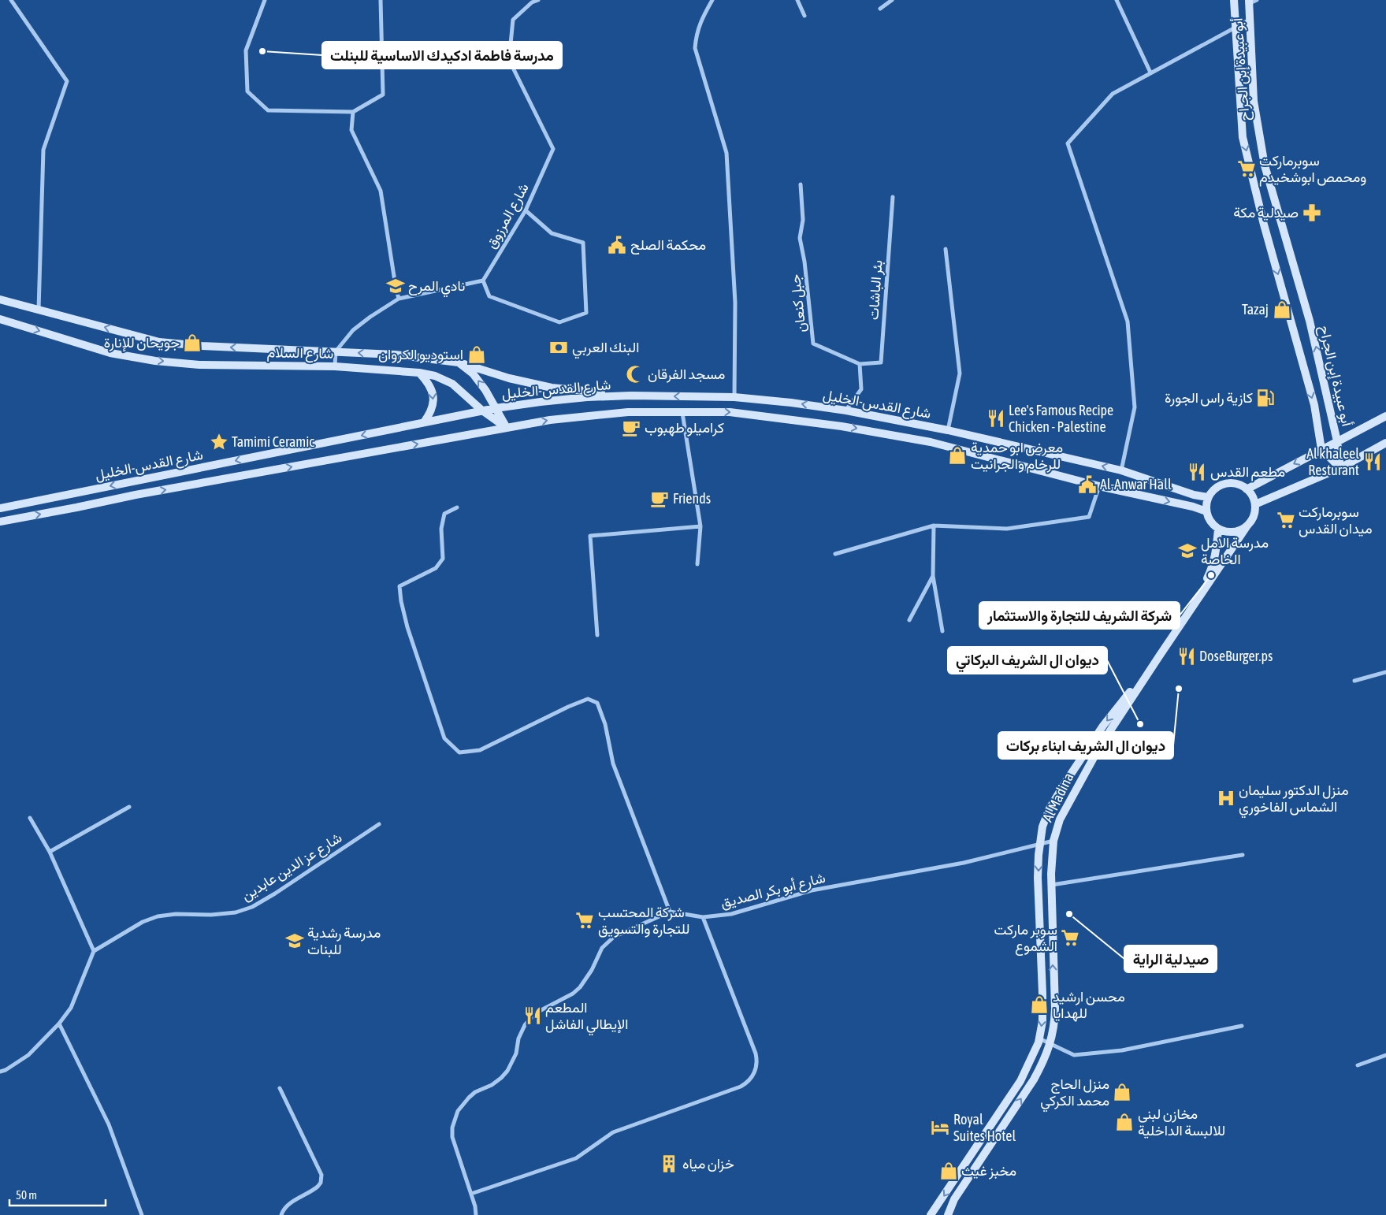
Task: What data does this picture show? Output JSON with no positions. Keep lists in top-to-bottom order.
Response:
{
  "streets": {
    "main road": [
      "أبو عبيدة إبن الجراح",
      "شارع السلام",
      "شارع القدس-الخليل",
      "Al Madina"
    ],
    "street": [
      "شارع المرزوق",
      "بئر الباشات",
      "جبل كنعان",
      "شارع عز الدين عابدين",
      "شارع أبو بكر الصديق"
    ]
  },
  "crossings": [
    ["بئر الباشات", "جبل كنعان"],
    ["شارع السلام", "شارع القدس-الخليل"],
    ["Al Madina", "شارع أبو بكر الصديق"]
  ],
  "places": {
    "other": [
      "مدرسة فاطمة ادكيدك الاساسية للبنلت",
      "شركة الشريف للتجارة والاستثمار",
      "ديوان ال الشريف ابناء بركات",
      "ديوان ال الشريف البركاتي",
      "صيدلية الراية"
    ],
    "supermarket": [
      "سوبرماركت ومحمص ابوشخيدم",
      "سوبرماركت ميدان القدس",
      "شركة المحتسب للتجارة والتسويق",
      "سوبر ماركت الشموع"
    ],
    "pharmacy": ["صيدلية مكة"],
    "public building": ["محكمة الصلح", "Al-Anwar Hall"],
    "school or university": ["نادي المرح", "مدرسة الامل الخاصة", "مدرسة رشدية للبنات"],
    "shop": [
      "Tazaj",
      "جويحان للإنارة",
      "استوديو الكروان",
      "معرض ابو حمدية للرخام والجرانيت",
      "محسن ارشيد للهدايا",
      "منزل الحاج محمد الكركي",
      "مخازن لبنى للالبسة الداخلية",
      "مخبز غيث"
    ],
    "bank": ["البنك العربي"],
    "mosque": ["مسجد الفرقان"],
    "fuel station": ["كازية راس الجورة"],
    "restaurant": [
      "Lee's Famous Recipe Chicken - Palestine",
      "Al khaleel Resturant",
      "مطعم القدس",
      "DoseBurger.ps",
      "المطعم الإيطالي الفاشل"
    ],
    "cafe": ["كراميلو طهبوب", "Friends"],
    "place": ["Tamimi Ceramic"],
    "hospital": ["منزل الدكتور سليمان الشماس الفاخوري"],
    "hotel": ["Royal Suites Hotel"],
    "building": ["خزان مياه"]
  },
  "scale_bar": "50 m"
}
